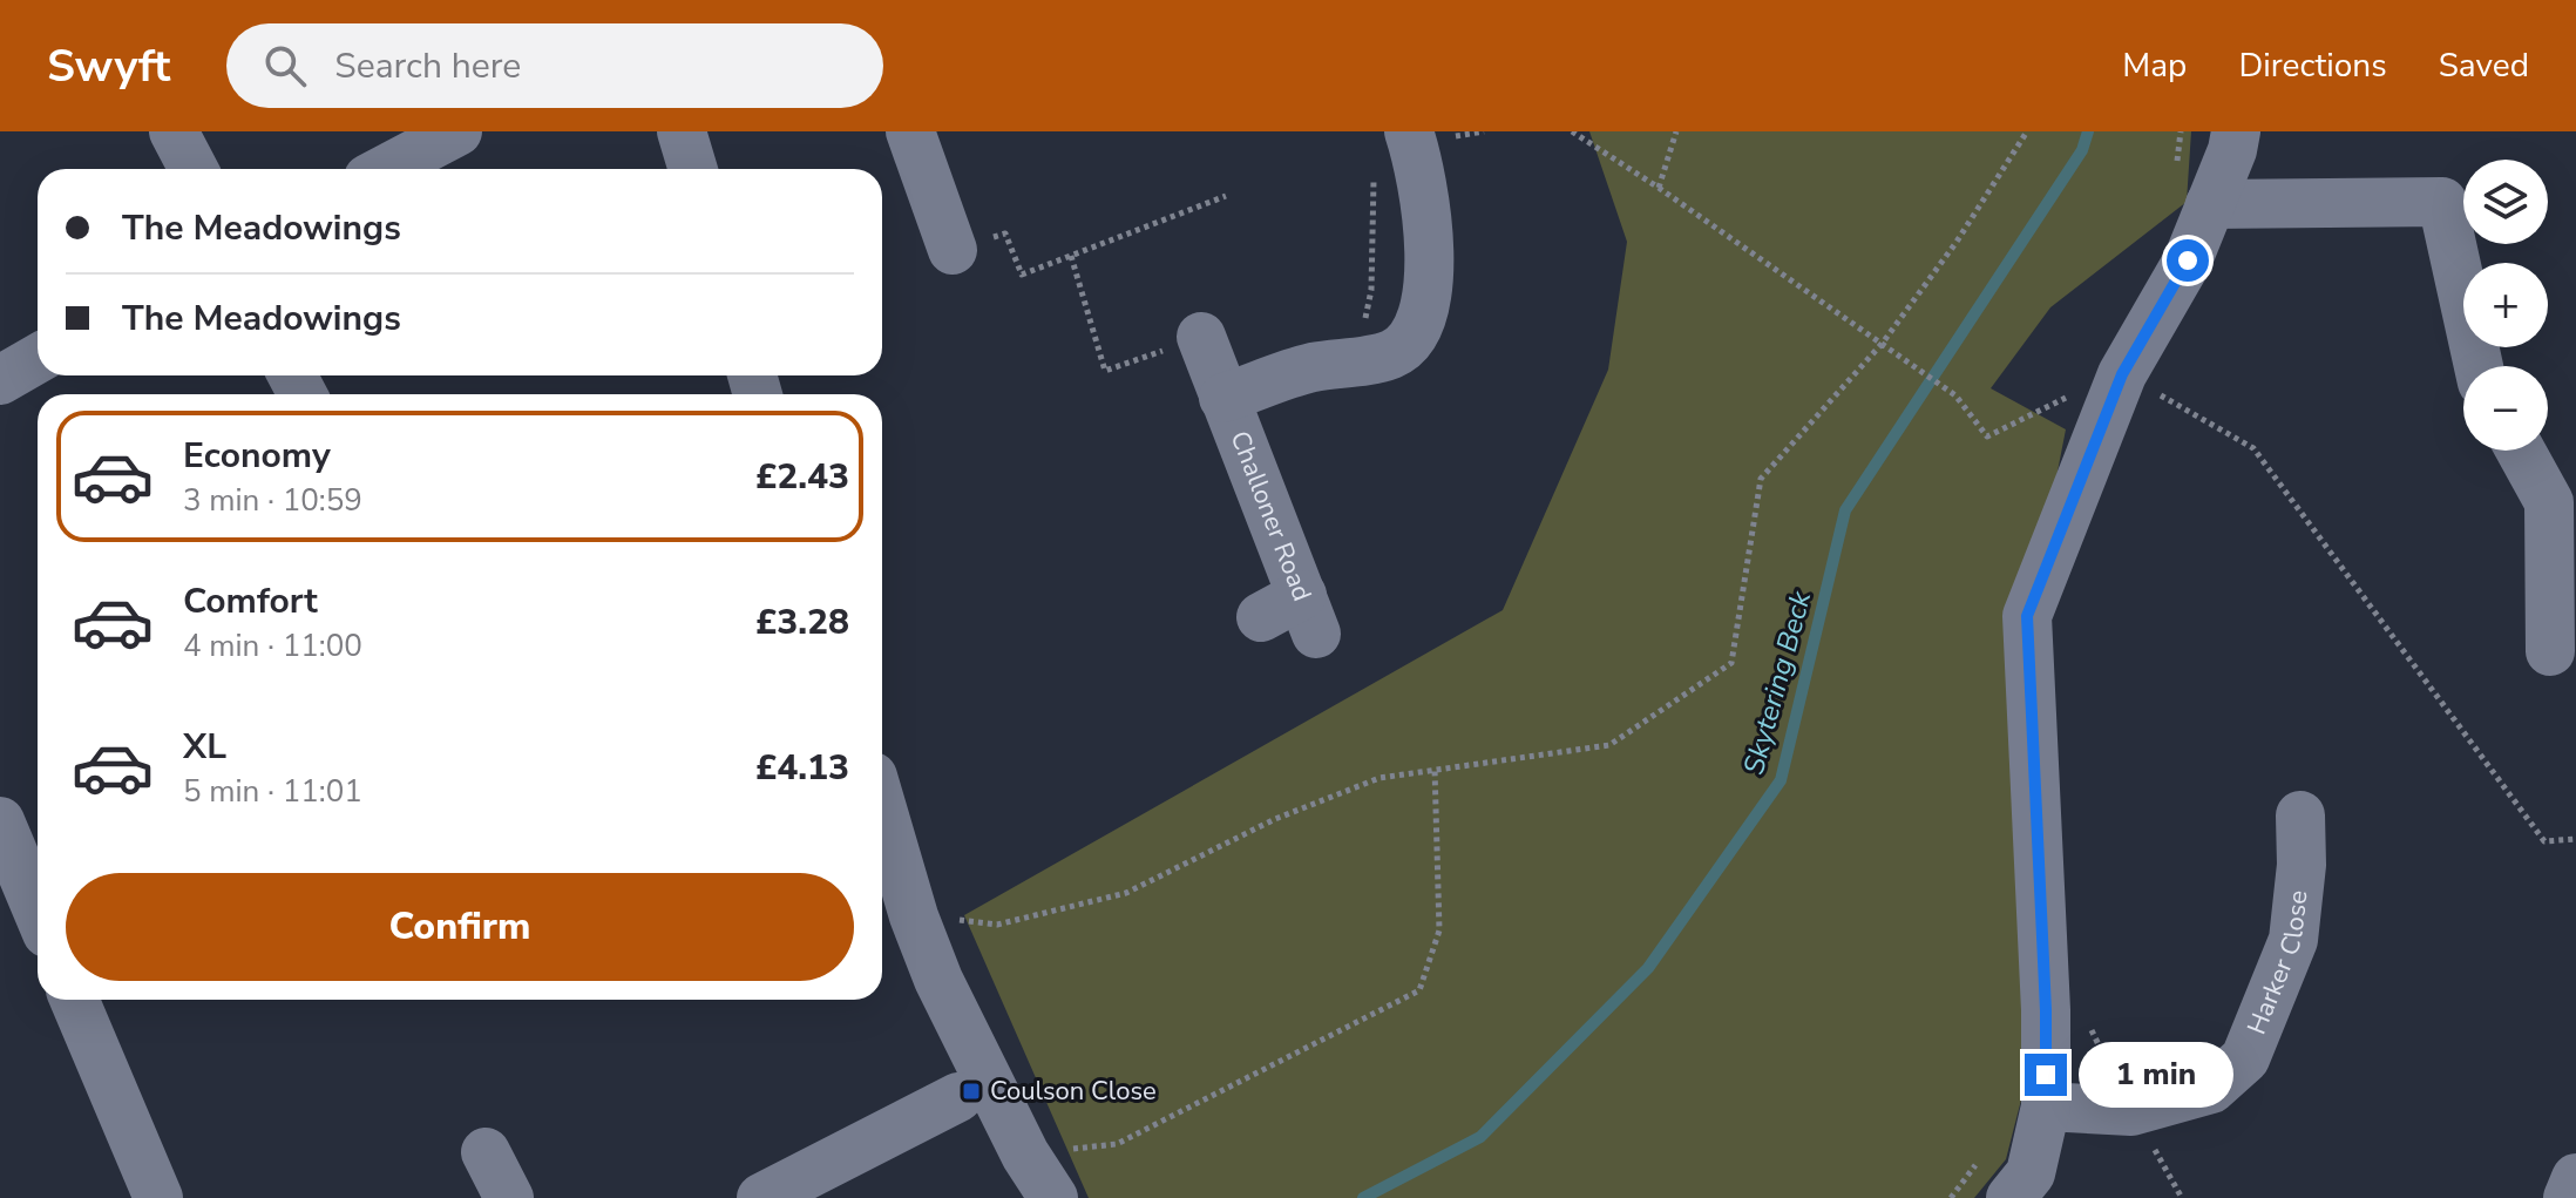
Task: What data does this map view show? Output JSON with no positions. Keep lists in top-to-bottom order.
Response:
{
  "streets": {
    "street": ["Challoner Road", "Harker Close"]
  },
  "water": ["Skytering Beck"],
  "places": {
    "transit": ["Coulson Close"]
  },
  "page": {
    "header": "Swyft",
    "search": "Search here",
    "nav": ["Map", "Directions", "Saved"],
    "map_buttons": ["+", "−"],
    "banner": ["The Meadowings", "The Meadowings"],
    "list": [
      {
        "name": "Economy",
        "note": "3 min · 10:59",
        "value": "£2.43"
      },
      {
        "name": "Comfort",
        "note": "4 min · 11:00",
        "value": "£3.28"
      },
      {
        "name": "XL",
        "note": "5 min · 11:01",
        "value": "£4.13"
      }
    ],
    "buttons": "Confirm",
    "bubble": "1 min"
  }
}
